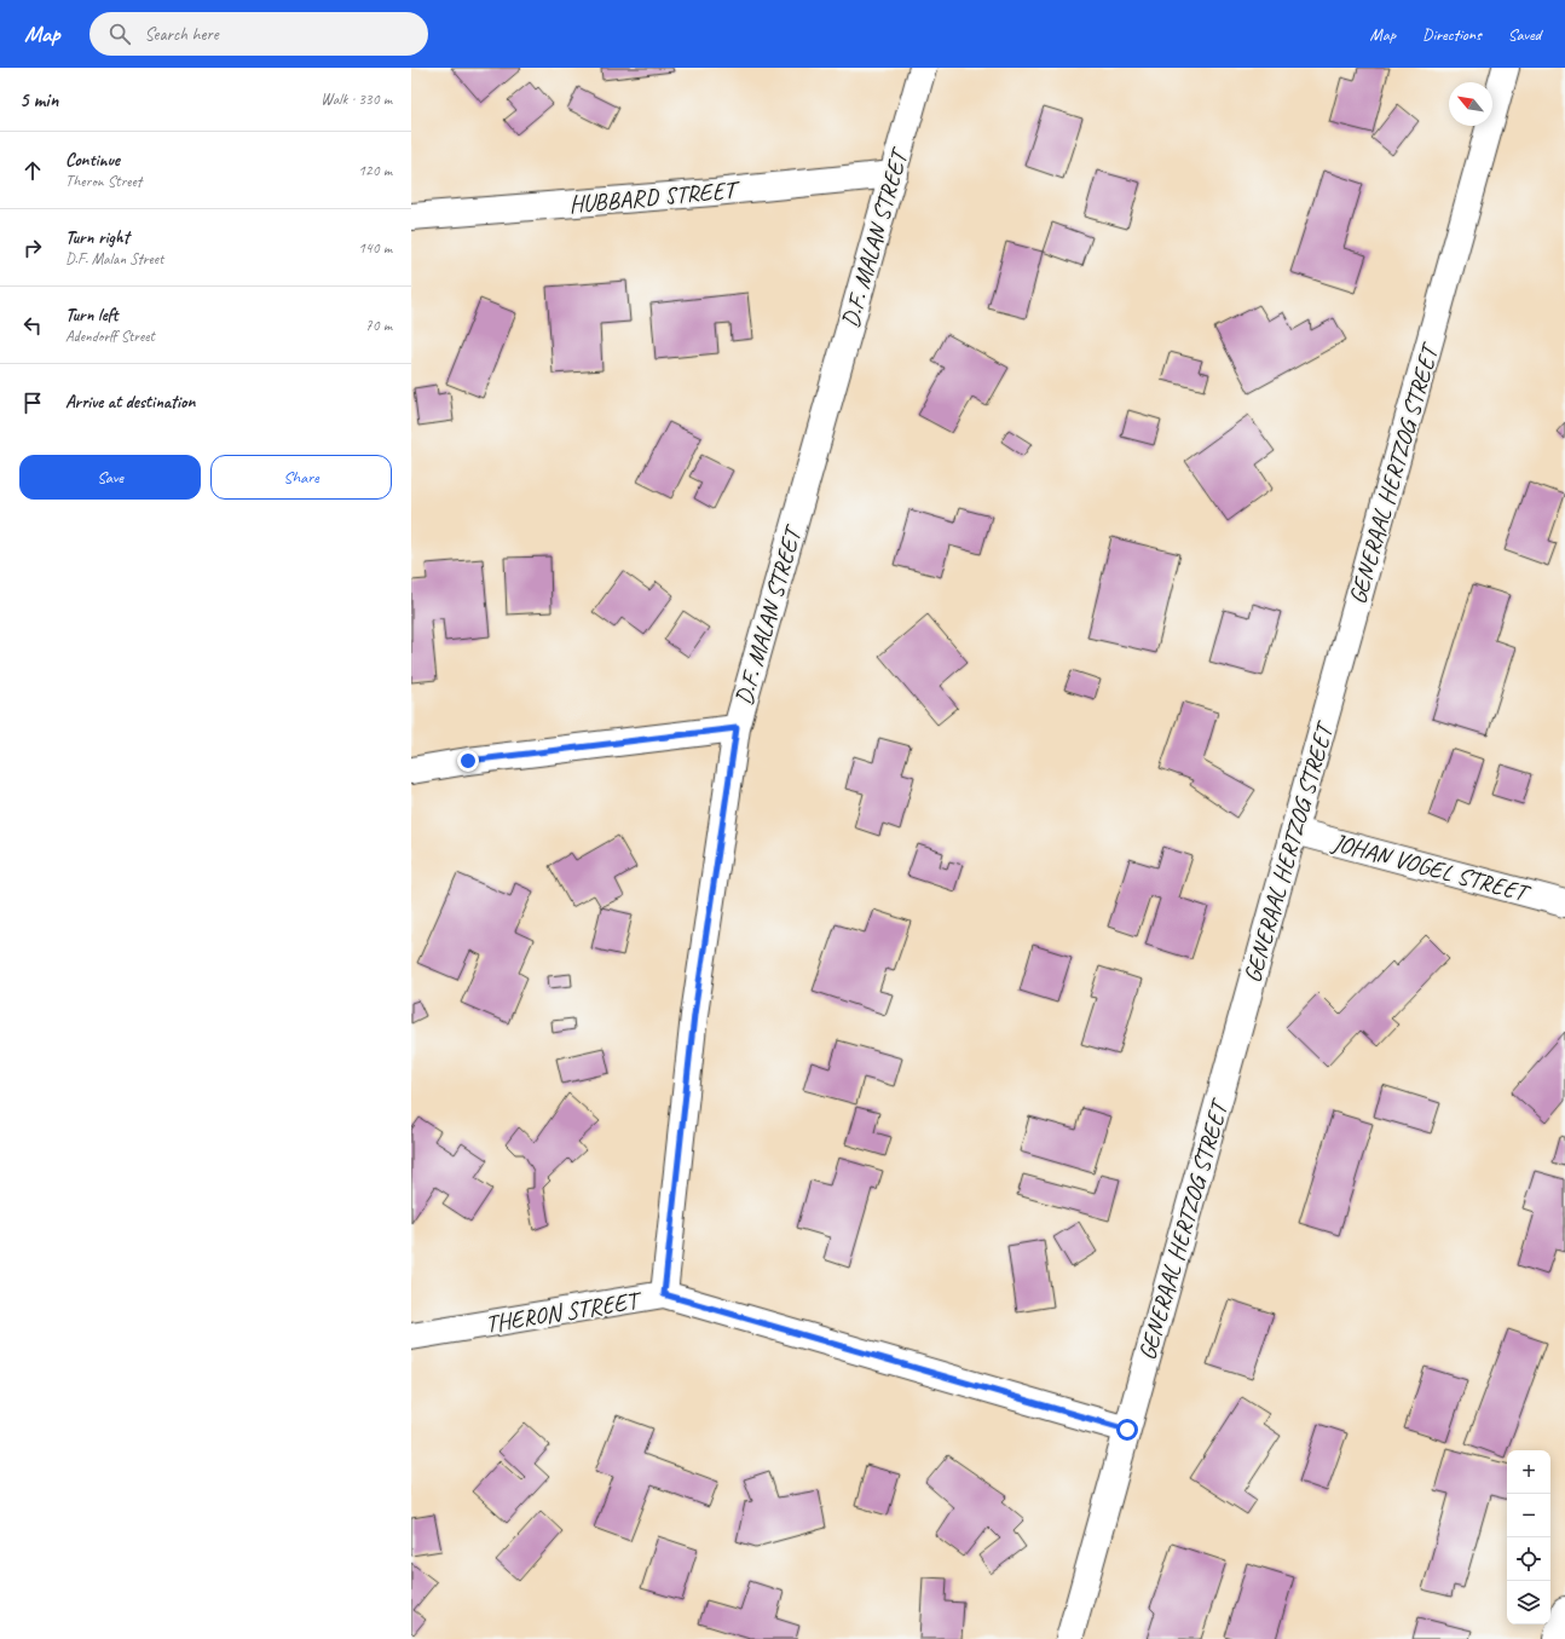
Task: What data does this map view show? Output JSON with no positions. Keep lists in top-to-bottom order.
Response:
{
  "streets": {
    "street": [
      "HUBBARD STREET",
      "D.F. MALAN STREET",
      "GENERAAL HERTZOG STREET",
      "JOHAN VOGEL STREET",
      "THERON STREET"
    ]
  },
  "crossings": [
    ["HUBBARD STREET", "D.F. MALAN STREET"],
    ["D.F. MALAN STREET", "THERON STREET"],
    ["GENERAAL HERTZOG STREET", "JOHAN VOGEL STREET"],
    ["GENERAAL HERTZOG STREET", "THERON STREET"]
  ],
  "north": "top left",
  "page": {
    "header": "Map",
    "search": "Search here",
    "nav": ["Map", "Directions", "Saved"],
    "heading": ["5 min", "Walk · 330 m"],
    "list": [
      ["Continue", "Theron Street", "120 m"],
      ["Turn right", "D.F. Malan Street", "140 m"],
      ["Turn left", "Adendorff Street", "70 m"],
      "Arrive at destination"
    ],
    "buttons": ["Save", "Share"],
    "map_buttons": ["+", "−"]
  }
}
